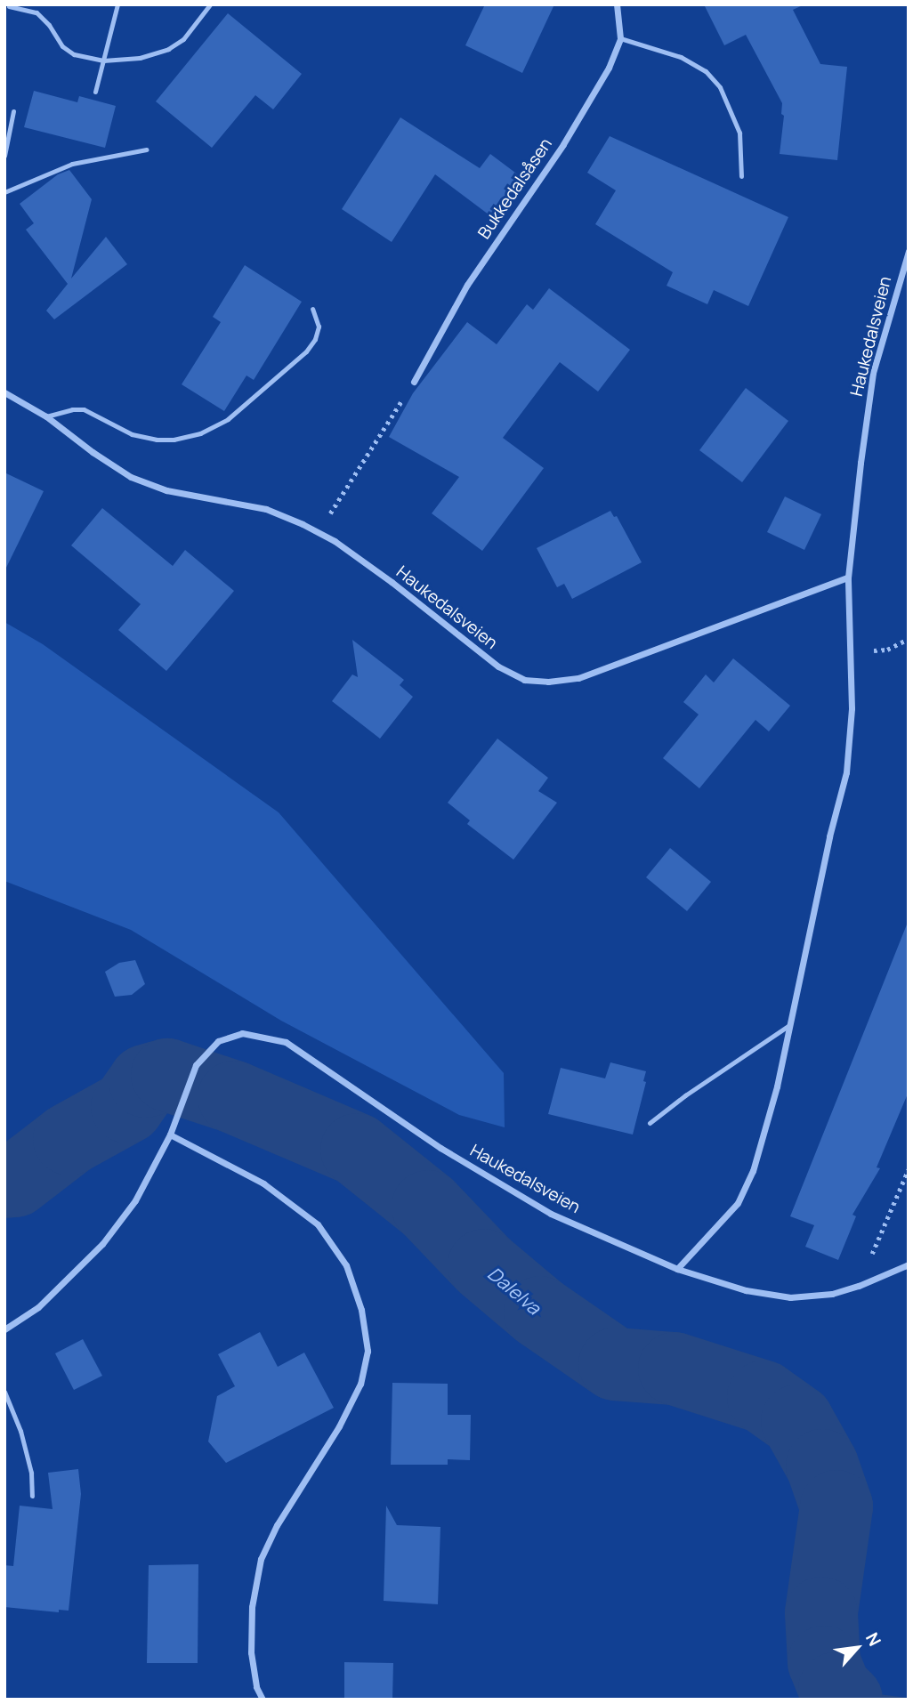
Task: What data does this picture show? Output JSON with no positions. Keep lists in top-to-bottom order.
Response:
{
  "streets": {
    "street": ["Bukkedalsåsen", "Haukedalsveien"]
  },
  "water": ["Dalelva"],
  "north": "top right"
}
